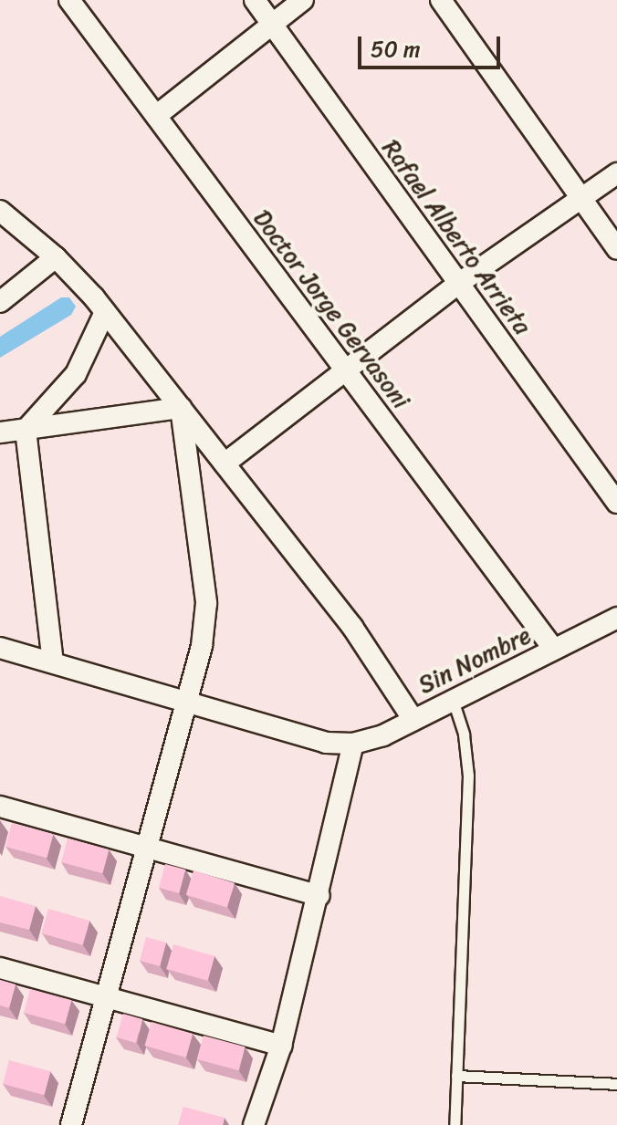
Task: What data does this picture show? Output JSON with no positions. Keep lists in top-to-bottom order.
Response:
{
  "streets": {
    "street": ["Rafael Alberto Arrieta", "Doctor Jorge Gervasoni", "Sin Nombre"]
  },
  "crossings": [
    ["Doctor Jorge Gervasoni", "Sin Nombre"]
  ],
  "scale_bar": "50 m"
}
